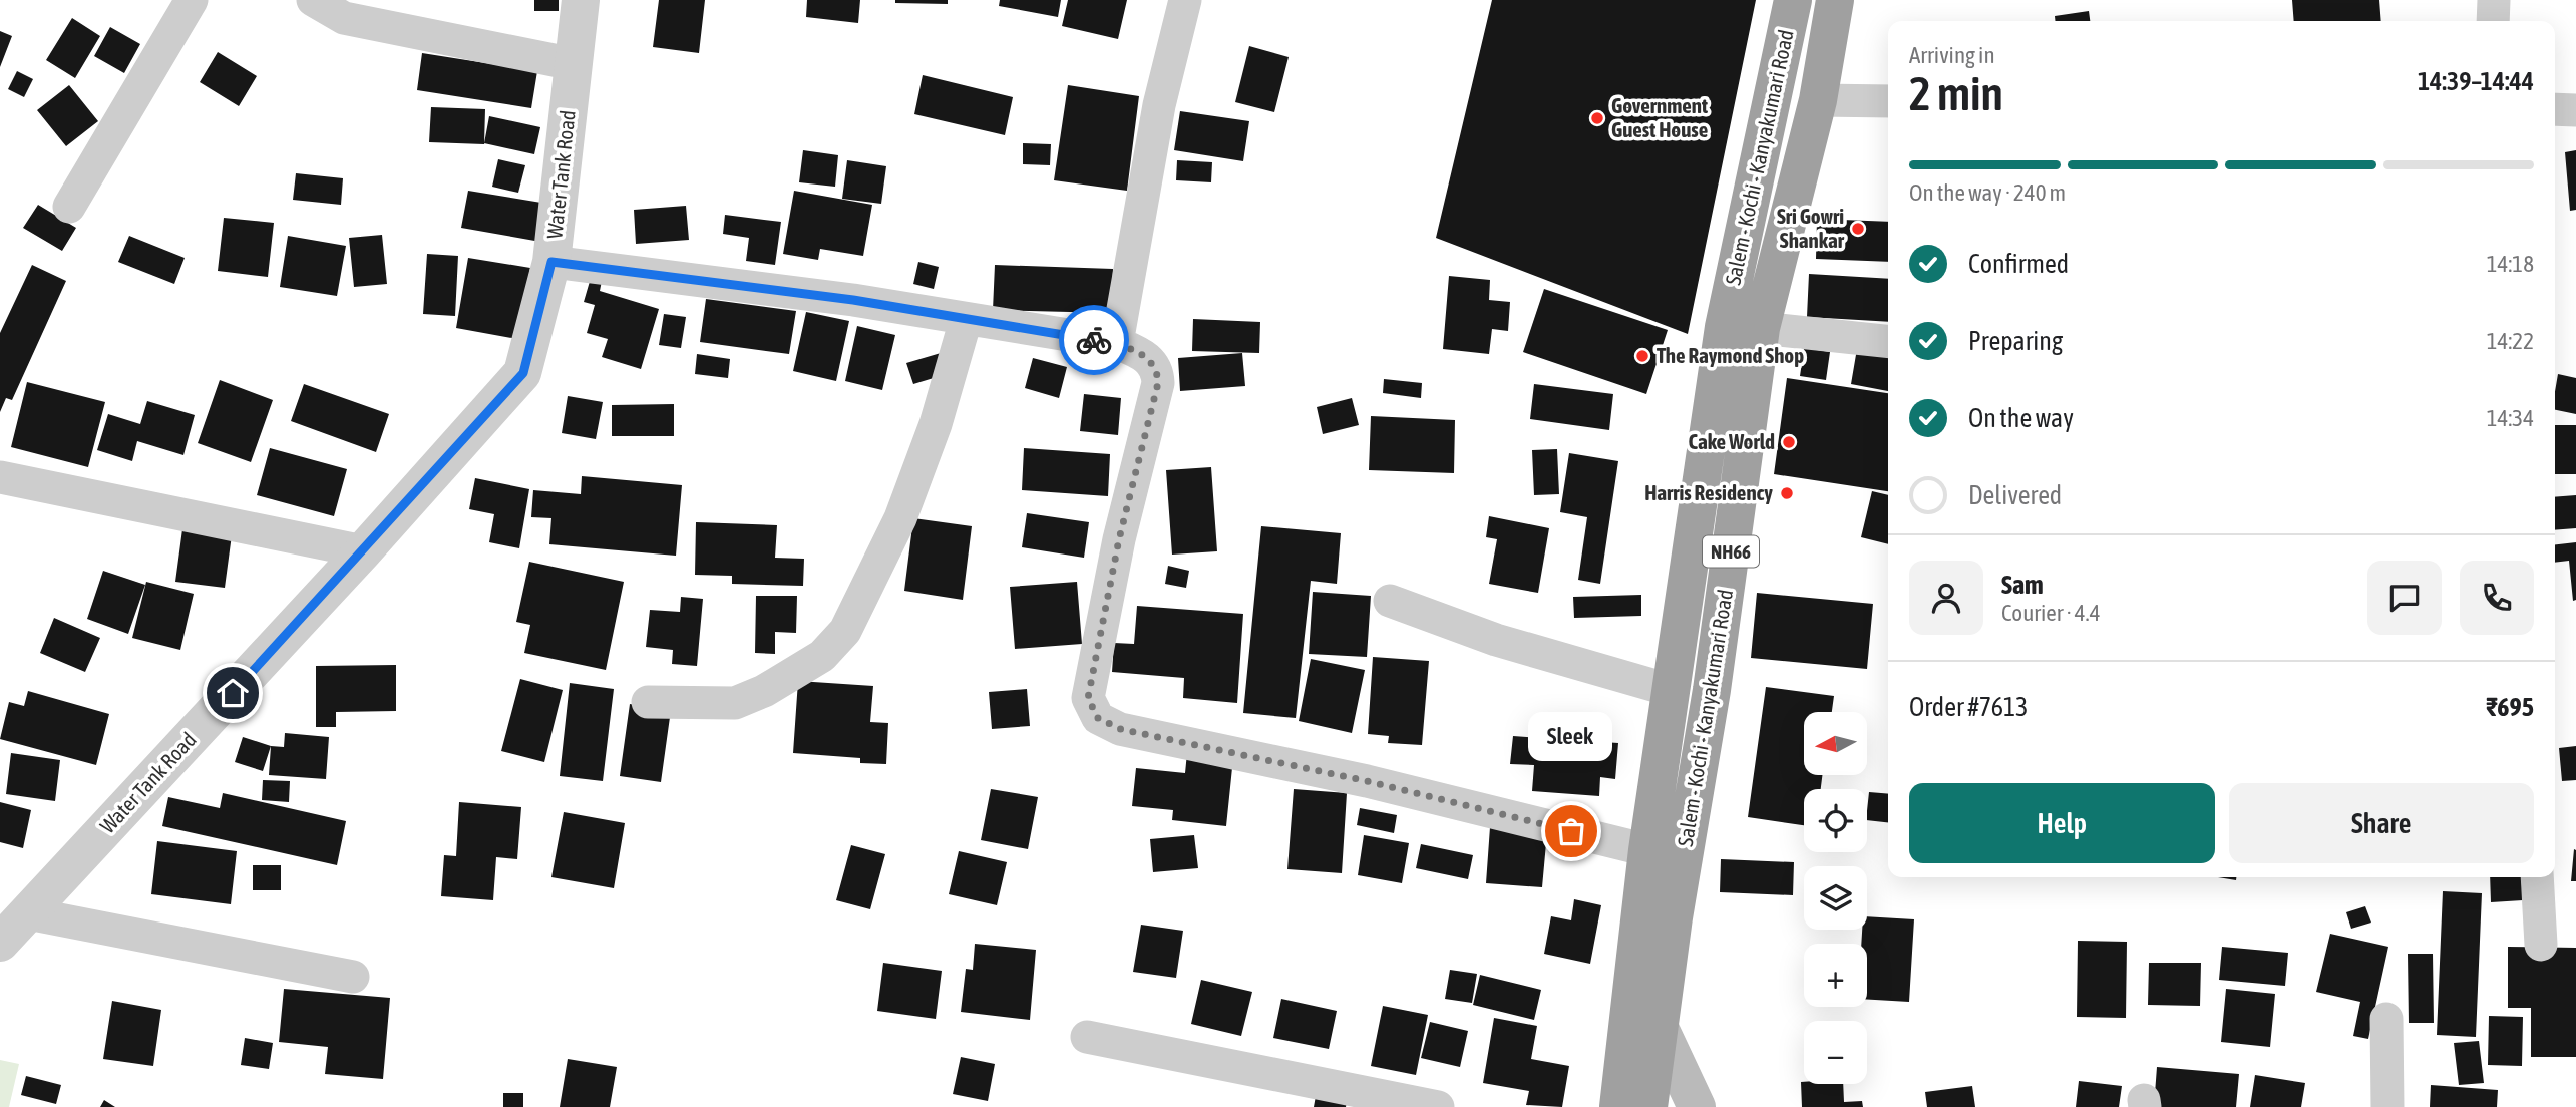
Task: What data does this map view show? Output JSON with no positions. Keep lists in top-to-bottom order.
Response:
{
  "streets": {
    "highway": ["Salem - Kochi - Kanyakumari Road", "NH66"],
    "street": ["Water Tank Road"]
  },
  "places": [
    "Government Guest House",
    "Sri Gowri Shankar",
    "The Raymond Shop",
    "Cake World",
    "Harris Residency",
    "Sleek"
  ],
  "north": "left",
  "page": {
    "heading": ["2 min", "Arriving in", "14:39–14:44"],
    "panel": [
      "Sam",
      "Courier · 4.4",
      "Order #7613",
      "₹695"
    ],
    "bar": "On the way · 240 m",
    "list": [
      ["Confirmed", "14:18"],
      ["Preparing", "14:22"],
      ["On the way", "14:34"],
      "Delivered"
    ],
    "map_buttons": ["+", "−"],
    "bubble": "Sleek",
    "buttons": ["Help", "Share"]
  }
}
